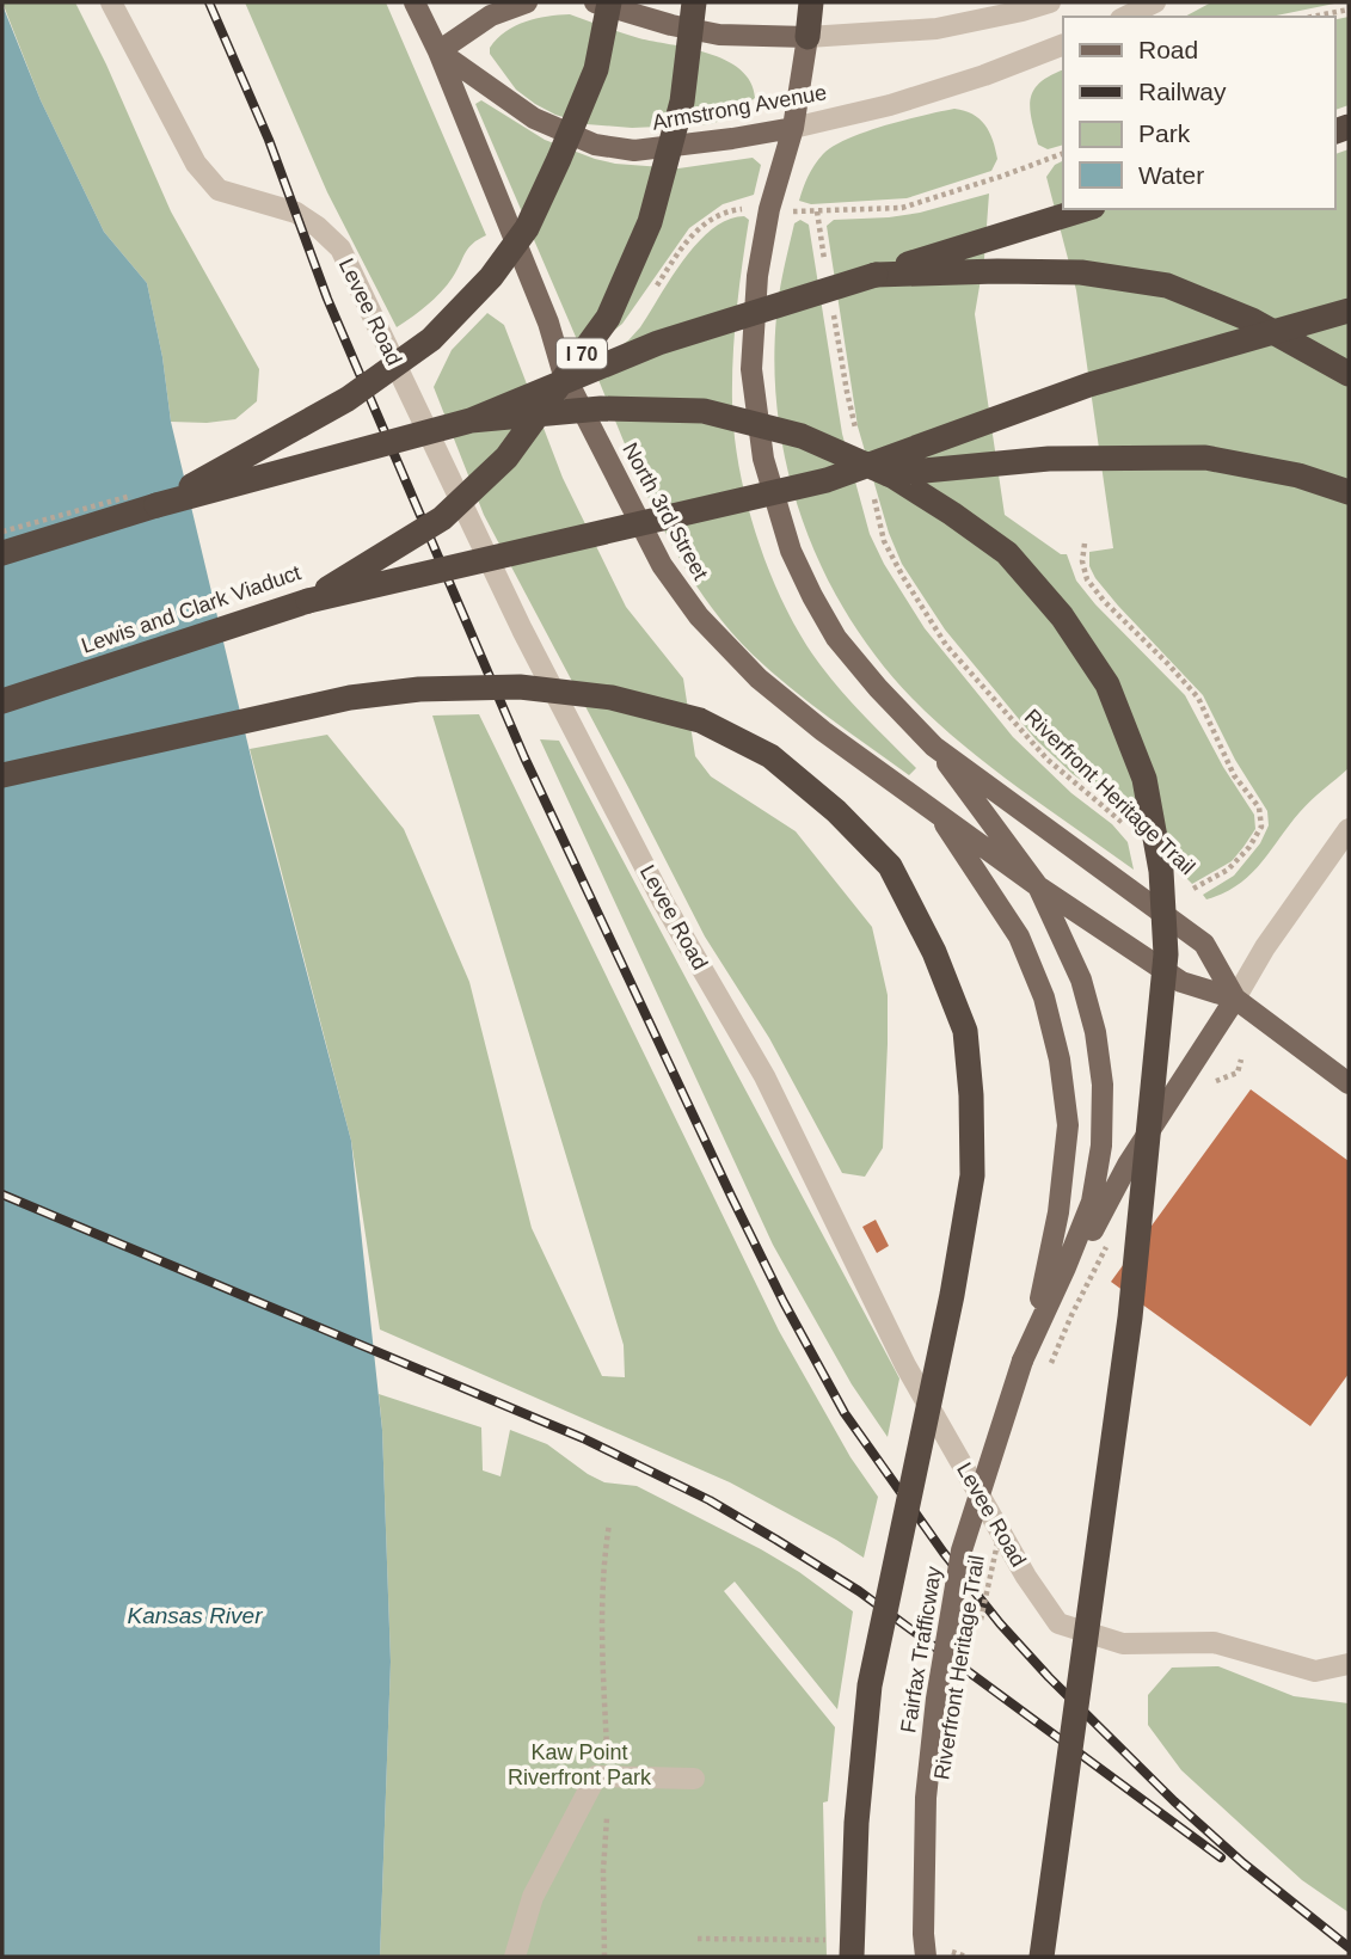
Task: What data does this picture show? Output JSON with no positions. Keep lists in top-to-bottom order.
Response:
{
  "streets": {
    "highway": ["I 70", "Lewis and Clark Viaduct"],
    "main road": ["Armstrong Avenue", "North 3rd Street", "Fairfax Trafficway"],
    "street": ["Levee Road"],
    "path": ["Riverfront Heritage Trail"]
  },
  "crossings": [
    ["Armstrong Avenue", "North 3rd Street"]
  ],
  "water": ["Kansas River"],
  "parks": ["Kaw Point Riverfront Park"],
  "legend": [
    "Road",
    "Railway",
    "Park",
    "Water"
  ]
}
